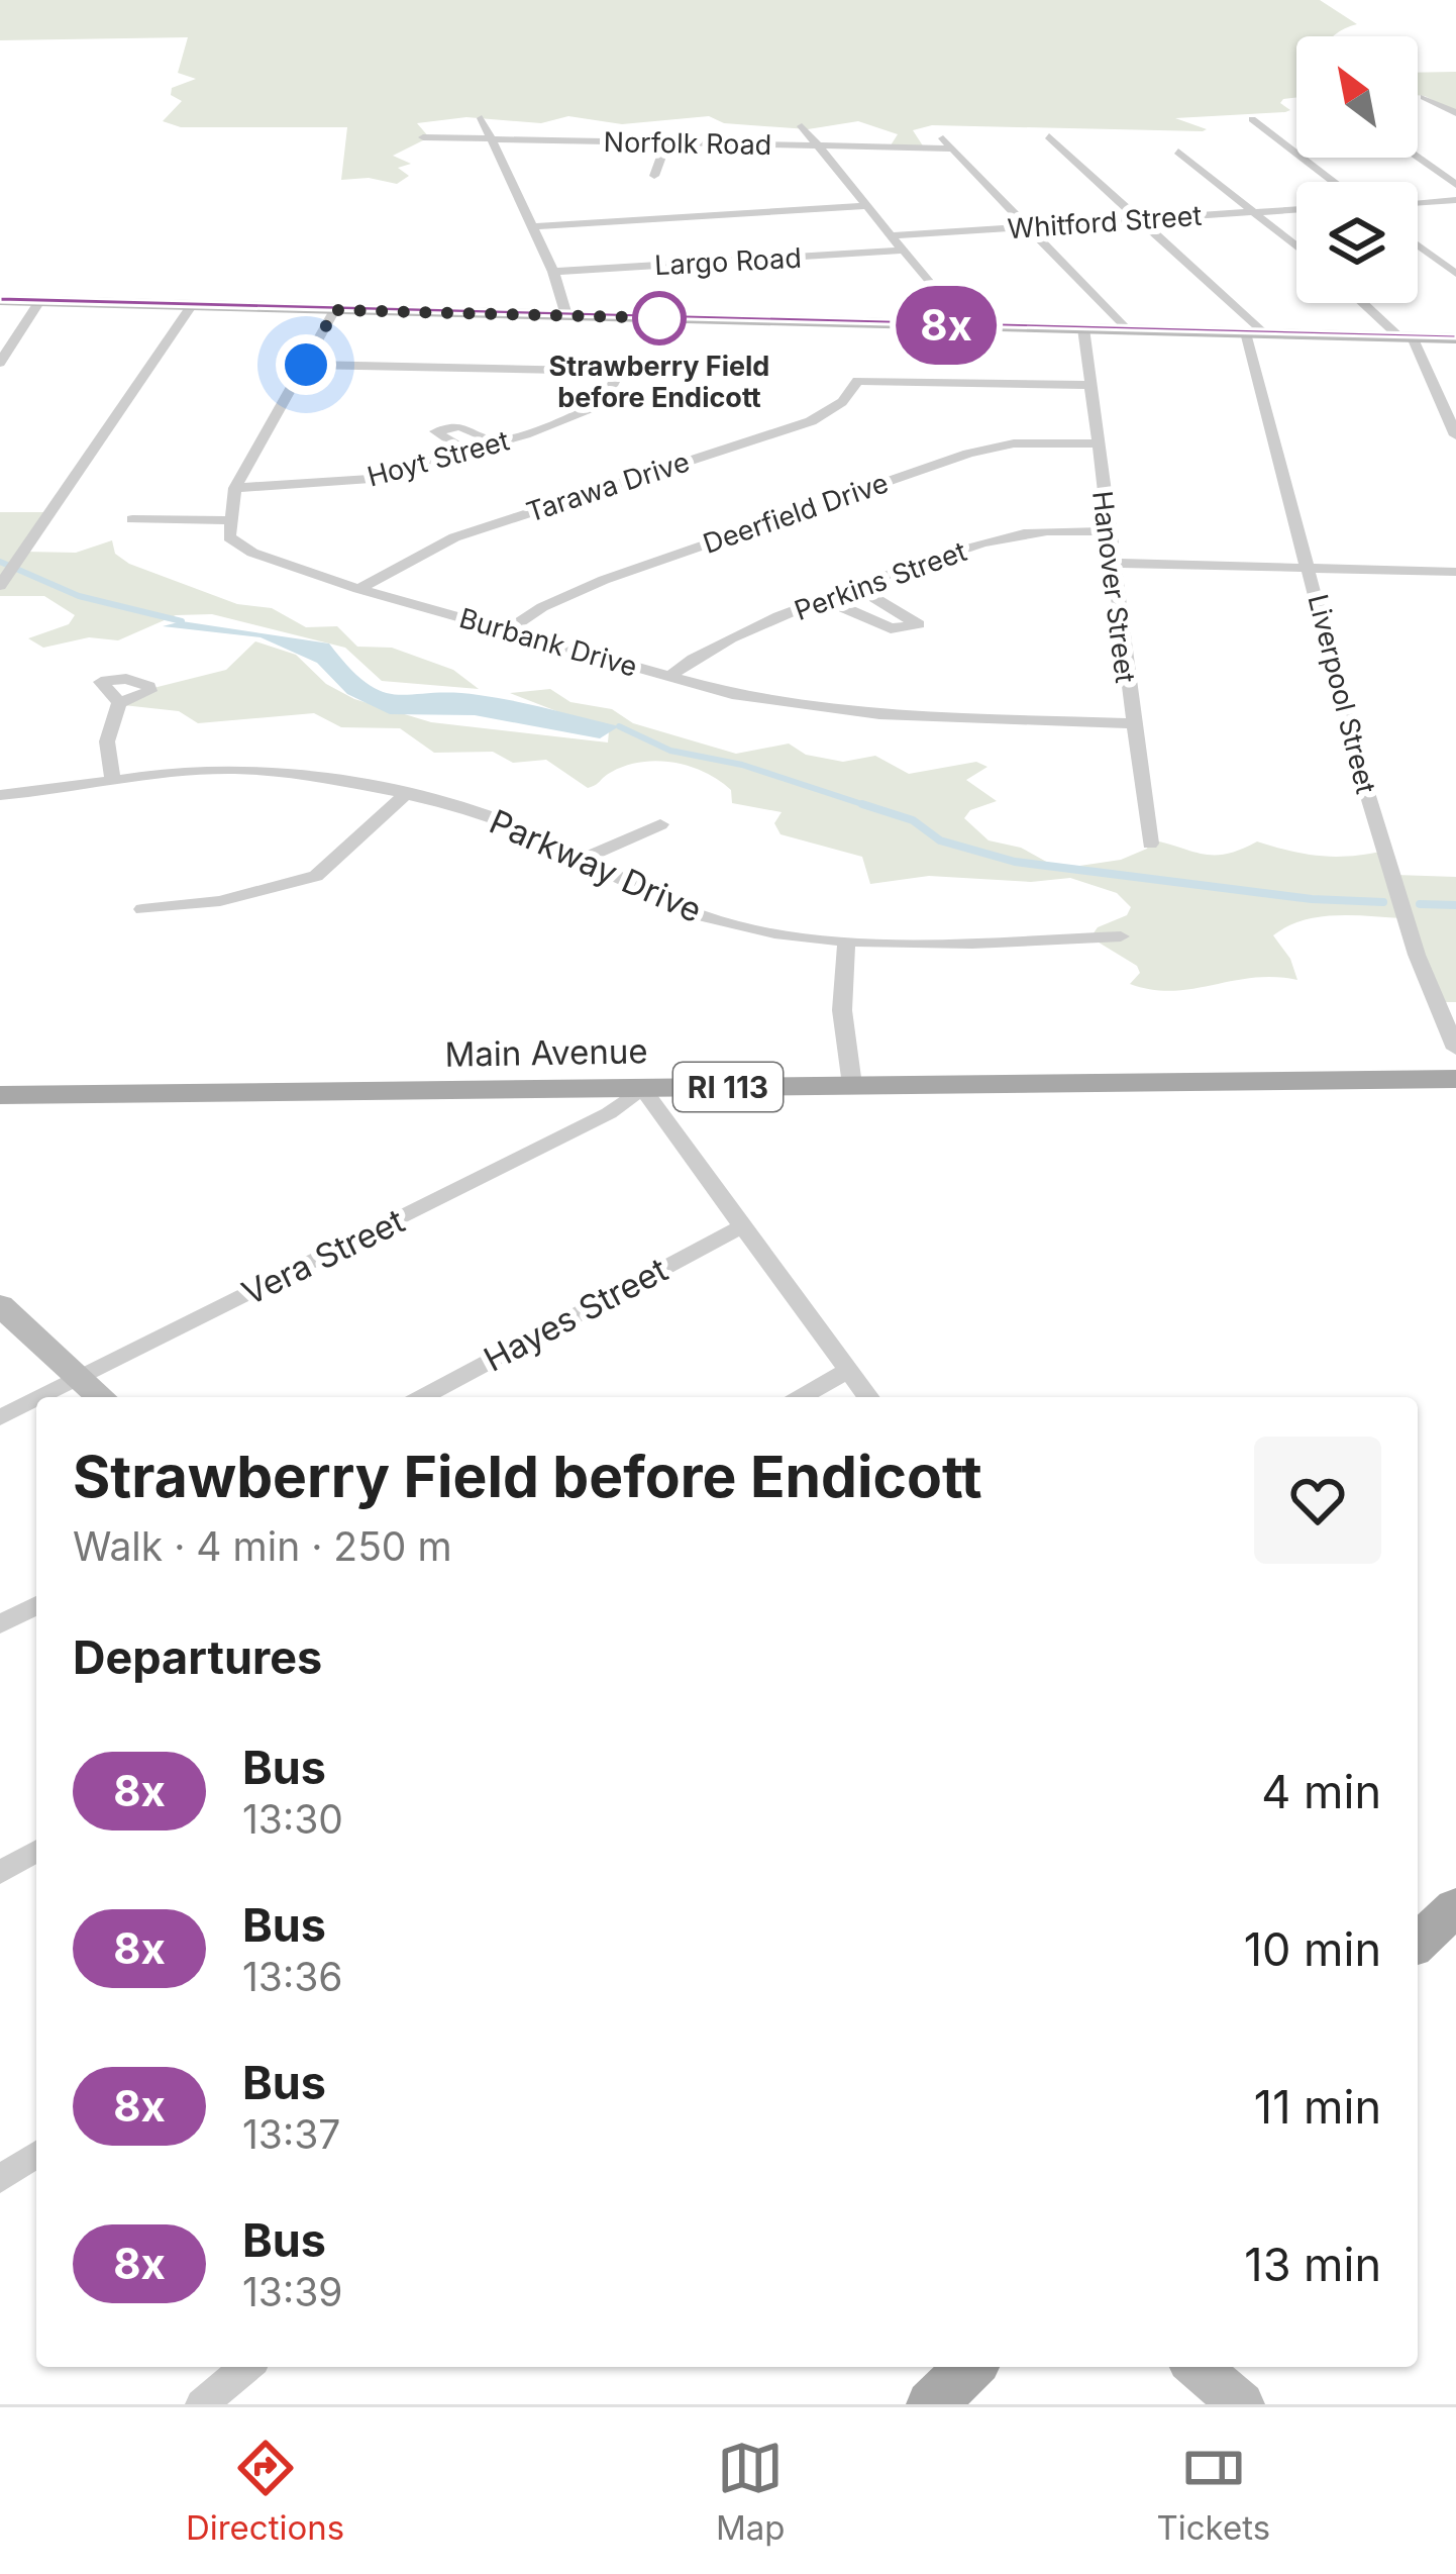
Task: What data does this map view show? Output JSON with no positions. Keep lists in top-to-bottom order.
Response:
{
  "streets": {
    "main road": ["Main Avenue", "RI 113"],
    "street": [
      "Norfolk Road",
      "Whitford Street",
      "Largo Road",
      "Hoyt Street",
      "Tarawa Drive",
      "Deerfield Drive",
      "Perkins Street",
      "Hanover Street",
      "Burbank Drive",
      "Liverpool Street",
      "Parkway Drive",
      "Vera Street",
      "Hayes Street"
    ]
  },
  "crossings": [
    ["Tarawa Drive", "Hanover Street"],
    ["Tarawa Drive", "Burbank Drive"],
    ["Deerfield Drive", "Hanover Street"],
    ["Deerfield Drive", "Burbank Drive"],
    ["Perkins Street", "Hanover Street"],
    ["Perkins Street", "Burbank Drive"],
    ["Hanover Street", "Burbank Drive"],
    ["Main Avenue", "Vera Street"]
  ],
  "places": ["Strawberry Field before Endicott"],
  "lines": ["bus line 8x"],
  "north": "top left",
  "page": {
    "on_map": "8x",
    "heading": [
      ["Strawberry Field before Endicott", "Walk · 4 min · 250 m"],
      "Departures"
    ],
    "list": [
      {
        "mark": "8x",
        "name": "Bus",
        "note": "13:30",
        "value": "4 min"
      },
      {
        "mark": "8x",
        "name": "Bus",
        "note": "13:36",
        "value": "10 min"
      },
      {
        "mark": "8x",
        "name": "Bus",
        "note": "13:37",
        "value": "11 min"
      },
      {
        "mark": "8x",
        "name": "Bus",
        "note": "13:39",
        "value": "13 min"
      }
    ],
    "tabs": ["Directions", "Map", "Tickets"]
  }
}
